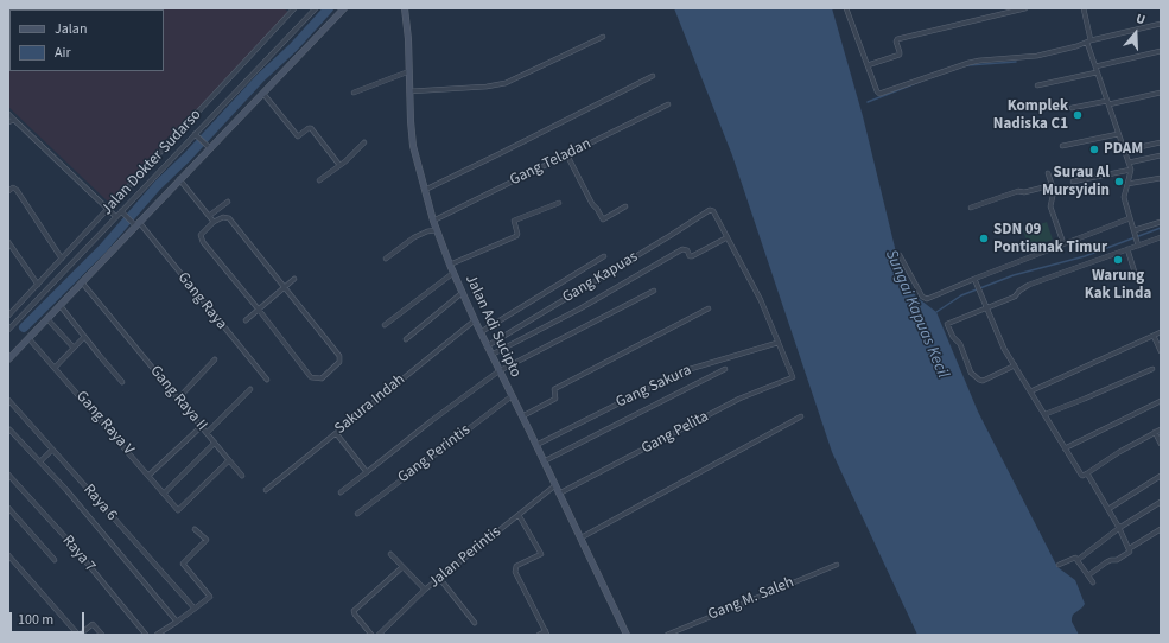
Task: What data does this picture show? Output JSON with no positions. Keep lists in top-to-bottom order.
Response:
{
  "streets": {
    "main road": ["Jalan Adi Sucipto"],
    "street": [
      "Jalan Dokter Sudarso",
      "Gang Teladan",
      "Gang Kapuas",
      "Gang Raya",
      "Gang Sakura",
      "Gang Raya II",
      "Sakura Indah",
      "Gang Raya V",
      "Gang Pelita",
      "Gang Perintis",
      "Raya 6",
      "Raya 7",
      "Jalan Perintis",
      "Gang M. Saleh"
    ]
  },
  "crossings": [
    ["Gang Teladan", "Jalan Adi Sucipto"],
    ["Gang Kapuas", "Jalan Adi Sucipto"],
    ["Jalan Adi Sucipto", "Gang Sakura"],
    ["Jalan Adi Sucipto", "Sakura Indah"],
    ["Jalan Adi Sucipto", "Gang Pelita"],
    ["Jalan Adi Sucipto", "Gang Perintis"],
    ["Jalan Adi Sucipto", "Jalan Perintis"],
    ["Gang Sakura", "Gang Pelita"],
    ["Gang Raya II", "Gang Raya V"]
  ],
  "water": ["Sungai Kapuas Kecil"],
  "places": [
    "Komplek Nadiska C1",
    "PDAM",
    "Surau Al Mursyidin",
    "SDN 09 Pontianak Timur",
    "Warung Kak Linda"
  ],
  "legend": ["Jalan", "Air"],
  "scale_bar": "100 m",
  "north": "top"
}
